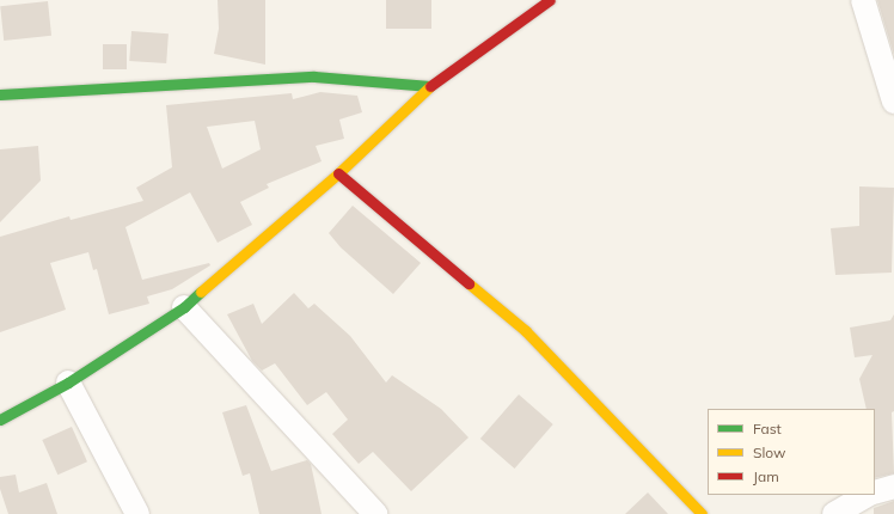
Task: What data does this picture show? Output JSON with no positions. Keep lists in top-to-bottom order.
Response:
{
  "legend": ["Fast", "Slow", "Jam"]
}
